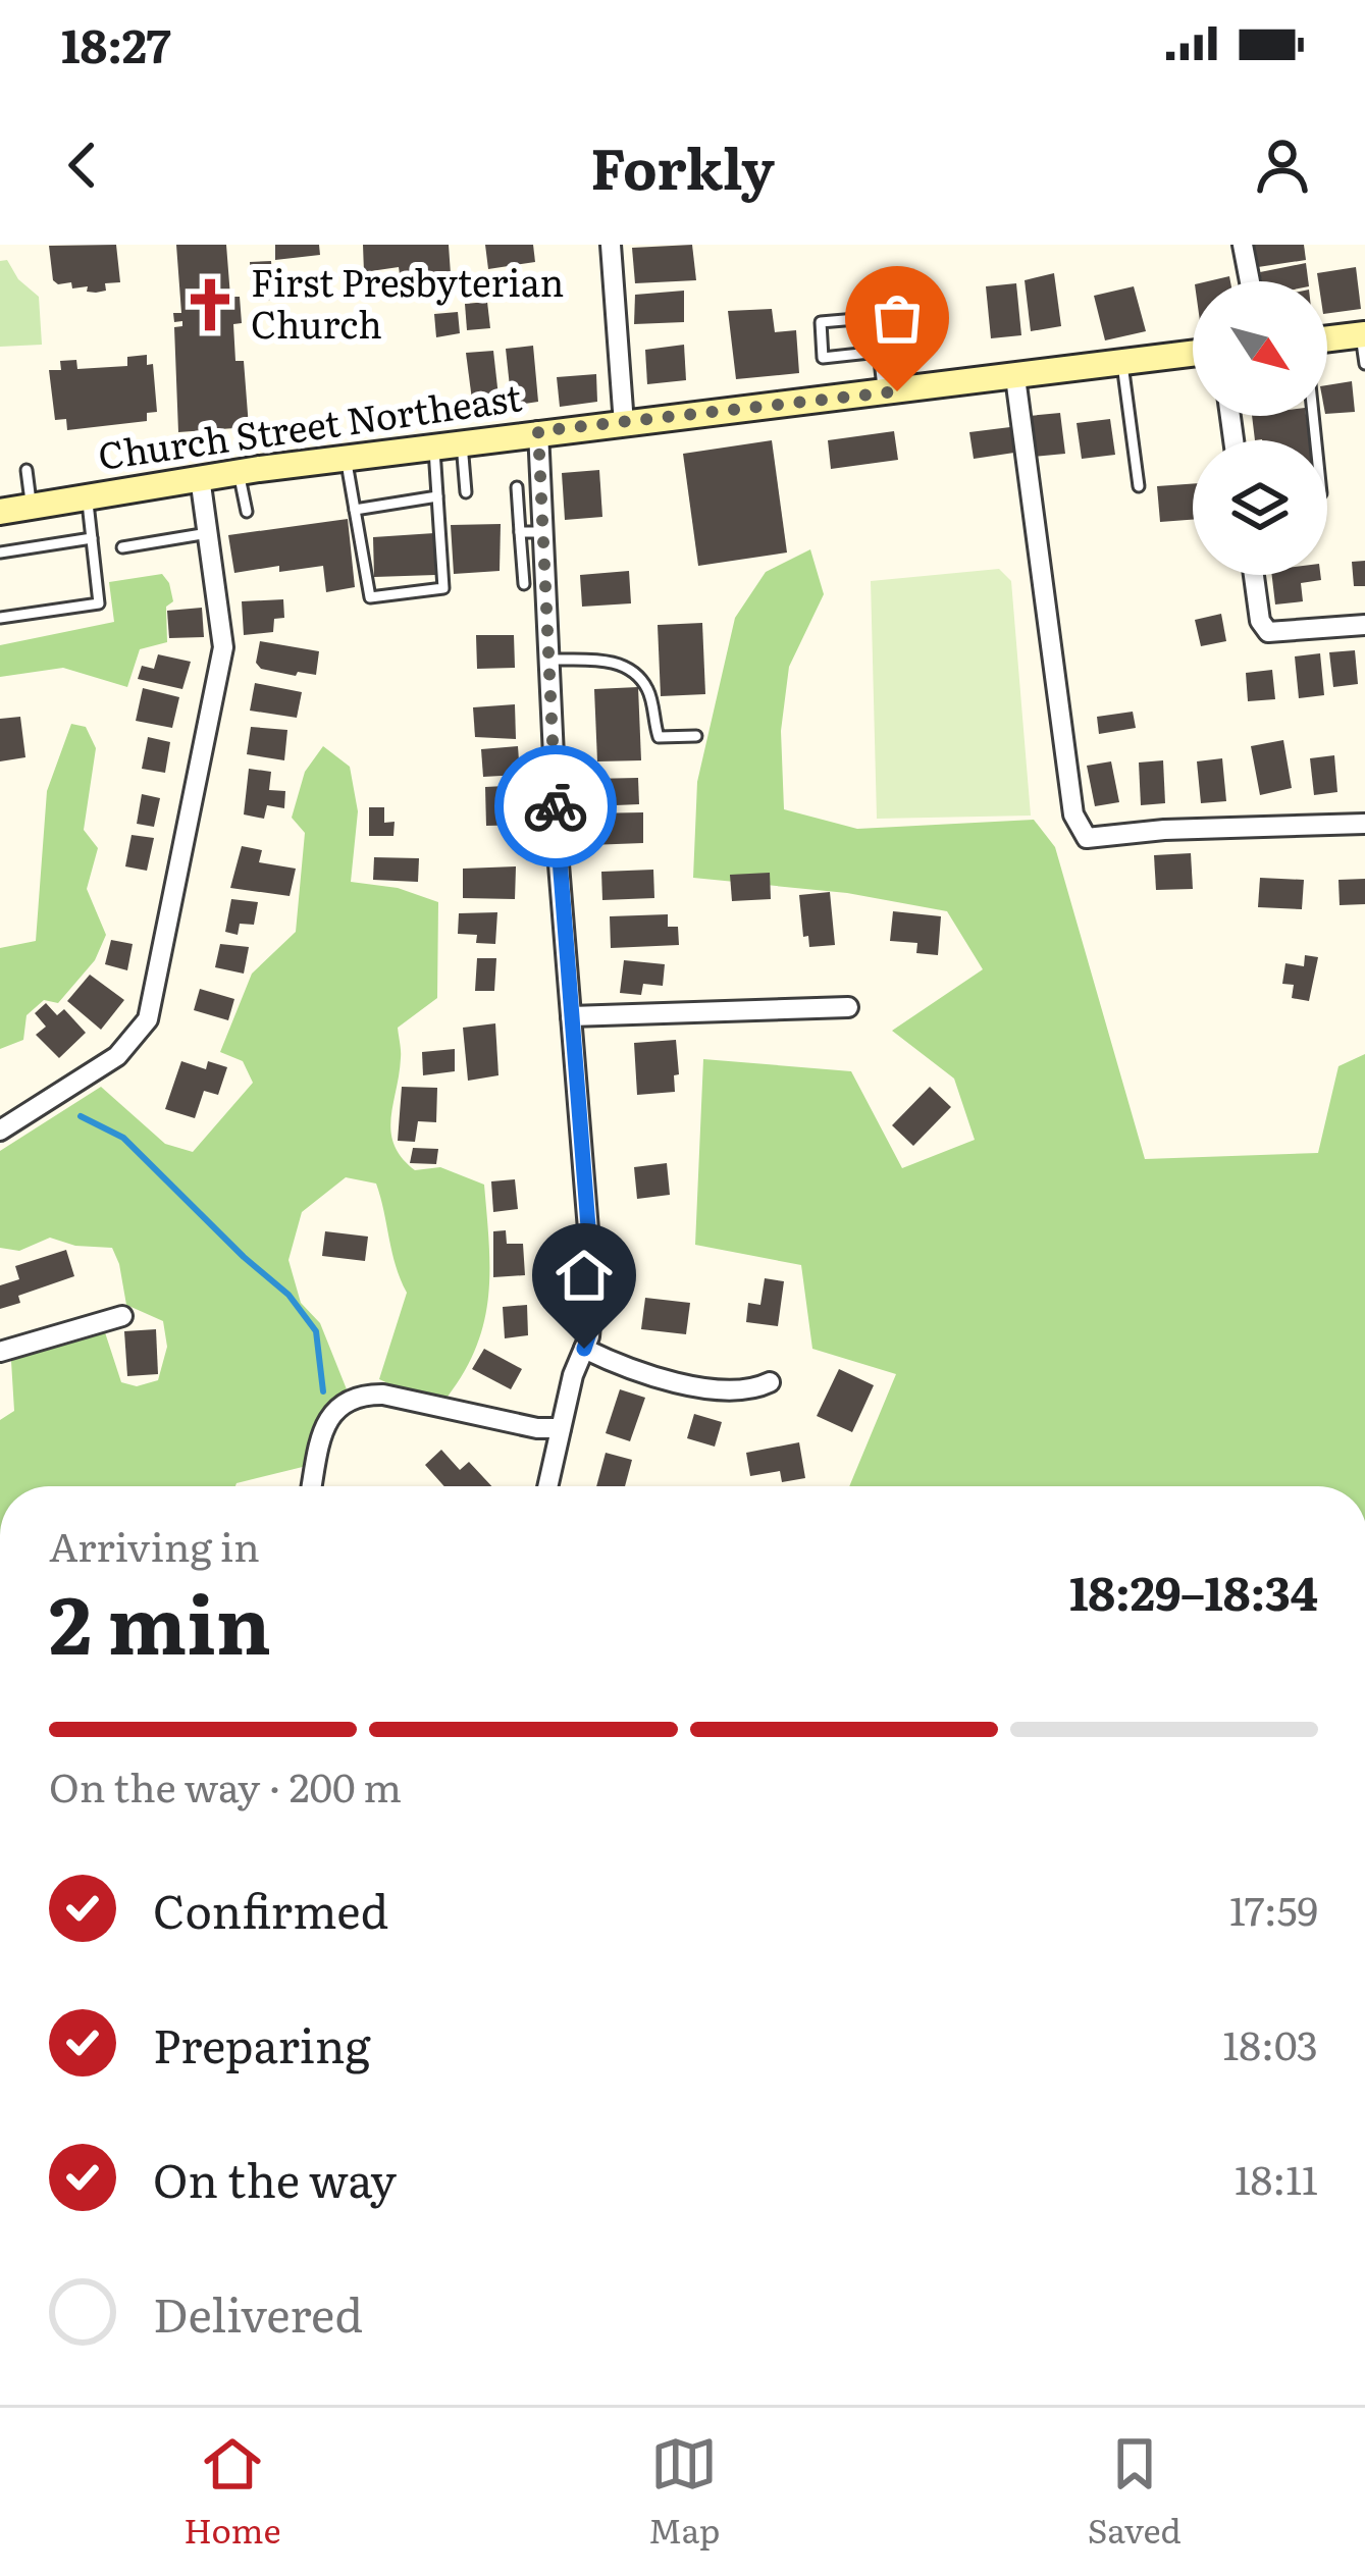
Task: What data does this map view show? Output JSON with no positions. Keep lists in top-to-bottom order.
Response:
{
  "streets": {
    "main road": ["Church Street Northeast"]
  },
  "places": {
    "church": ["First Presbyterian Church"]
  },
  "north": "bottom right",
  "page": {
    "status": "18:27",
    "header": "Forkly",
    "heading": ["2 min", "Arriving in", "18:29–18:34"],
    "bar": "On the way · 200 m",
    "list": [
      ["Confirmed", "17:59"],
      ["Preparing", "18:03"],
      ["On the way", "18:11"],
      "Delivered"
    ],
    "tabs": ["Home", "Map", "Saved"]
  }
}
